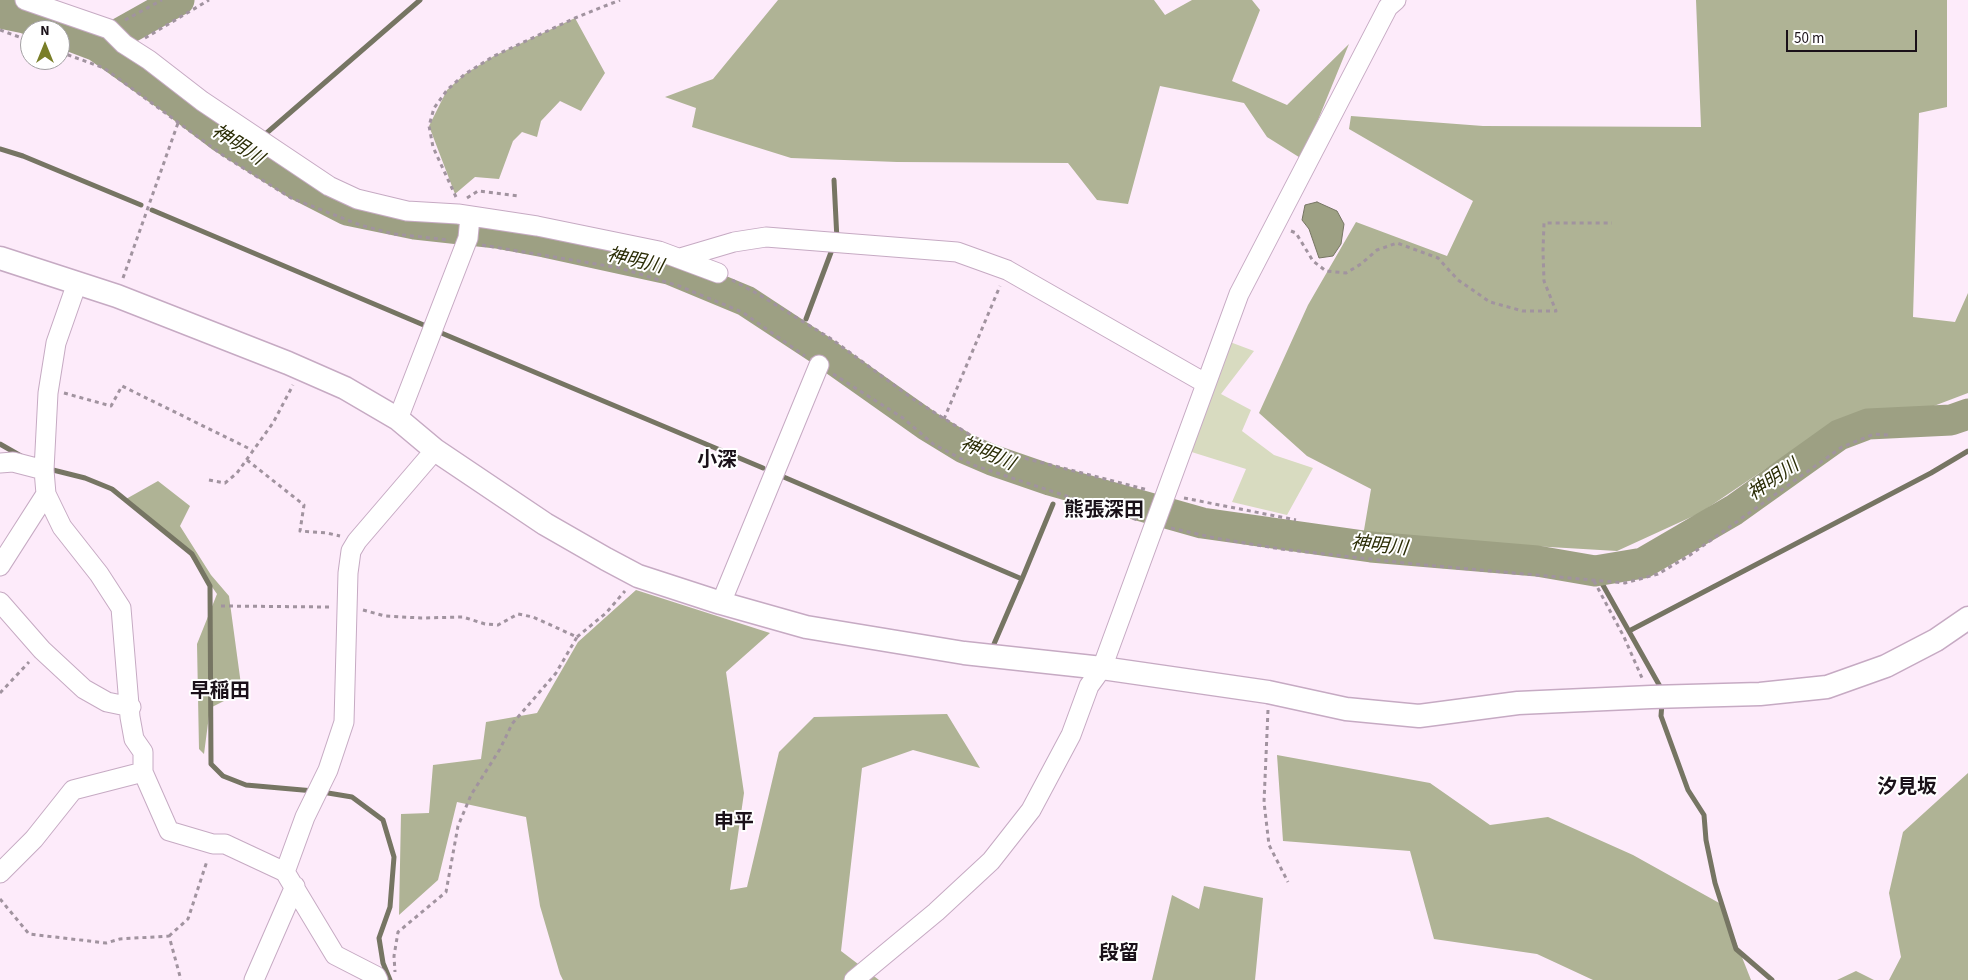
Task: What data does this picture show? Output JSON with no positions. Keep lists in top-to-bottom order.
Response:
{
  "districts": [
    "小深",
    "熊張深田",
    "早稲田",
    "汐見坂",
    "申平",
    "段留"
  ],
  "water": ["神明川"],
  "scale_bar": "50 m",
  "north": "top"
}
